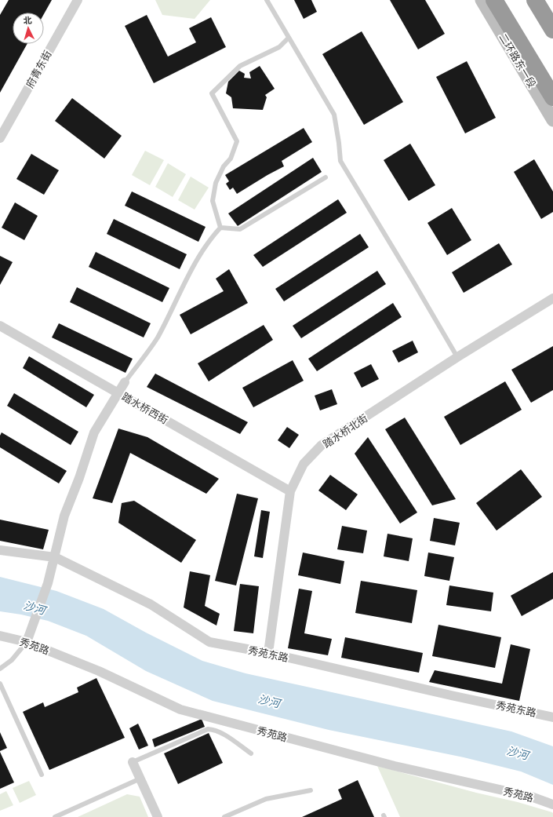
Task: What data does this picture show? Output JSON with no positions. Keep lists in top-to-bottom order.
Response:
{
  "streets": {
    "main road": ["二环路东一段"],
    "street": [
      "府青东街",
      "踏水桥西街",
      "踏水桥北街",
      "秀苑路",
      "秀苑东路"
    ]
  },
  "crossings": [
    ["踏水桥西街", "踏水桥北街"],
    ["踏水桥北街", "秀苑东路"]
  ],
  "water": ["沙河"],
  "north": "top"
}
